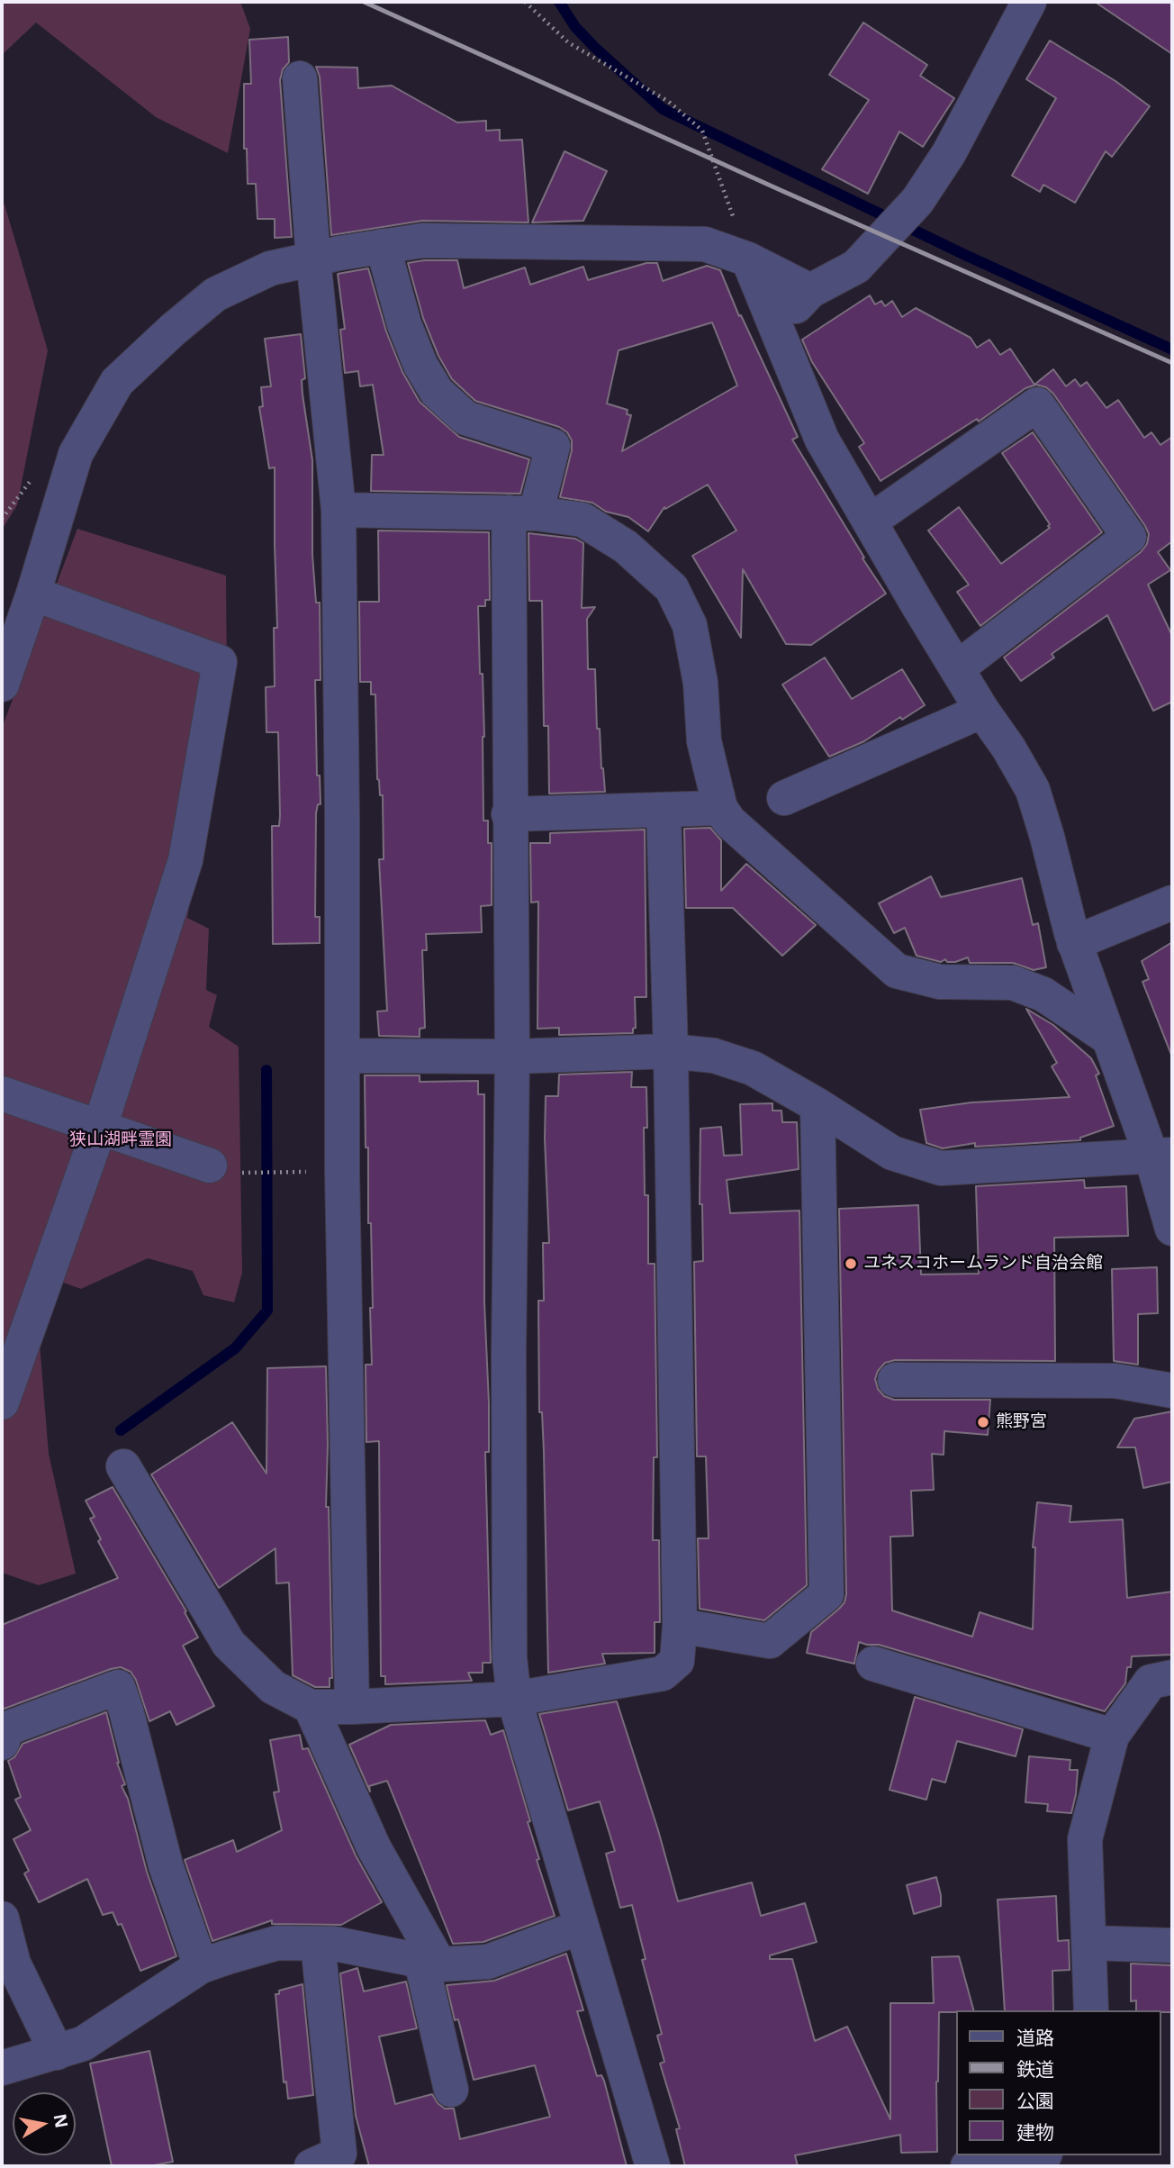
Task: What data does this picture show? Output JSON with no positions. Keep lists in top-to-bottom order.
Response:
{
  "parks": ["狭山湖畔霊園"],
  "places": ["ユネスコホームランド自治会館", "熊野宮"],
  "legend": [
    "道路",
    "鉄道",
    "公園",
    "建物"
  ],
  "north": "right"
}
